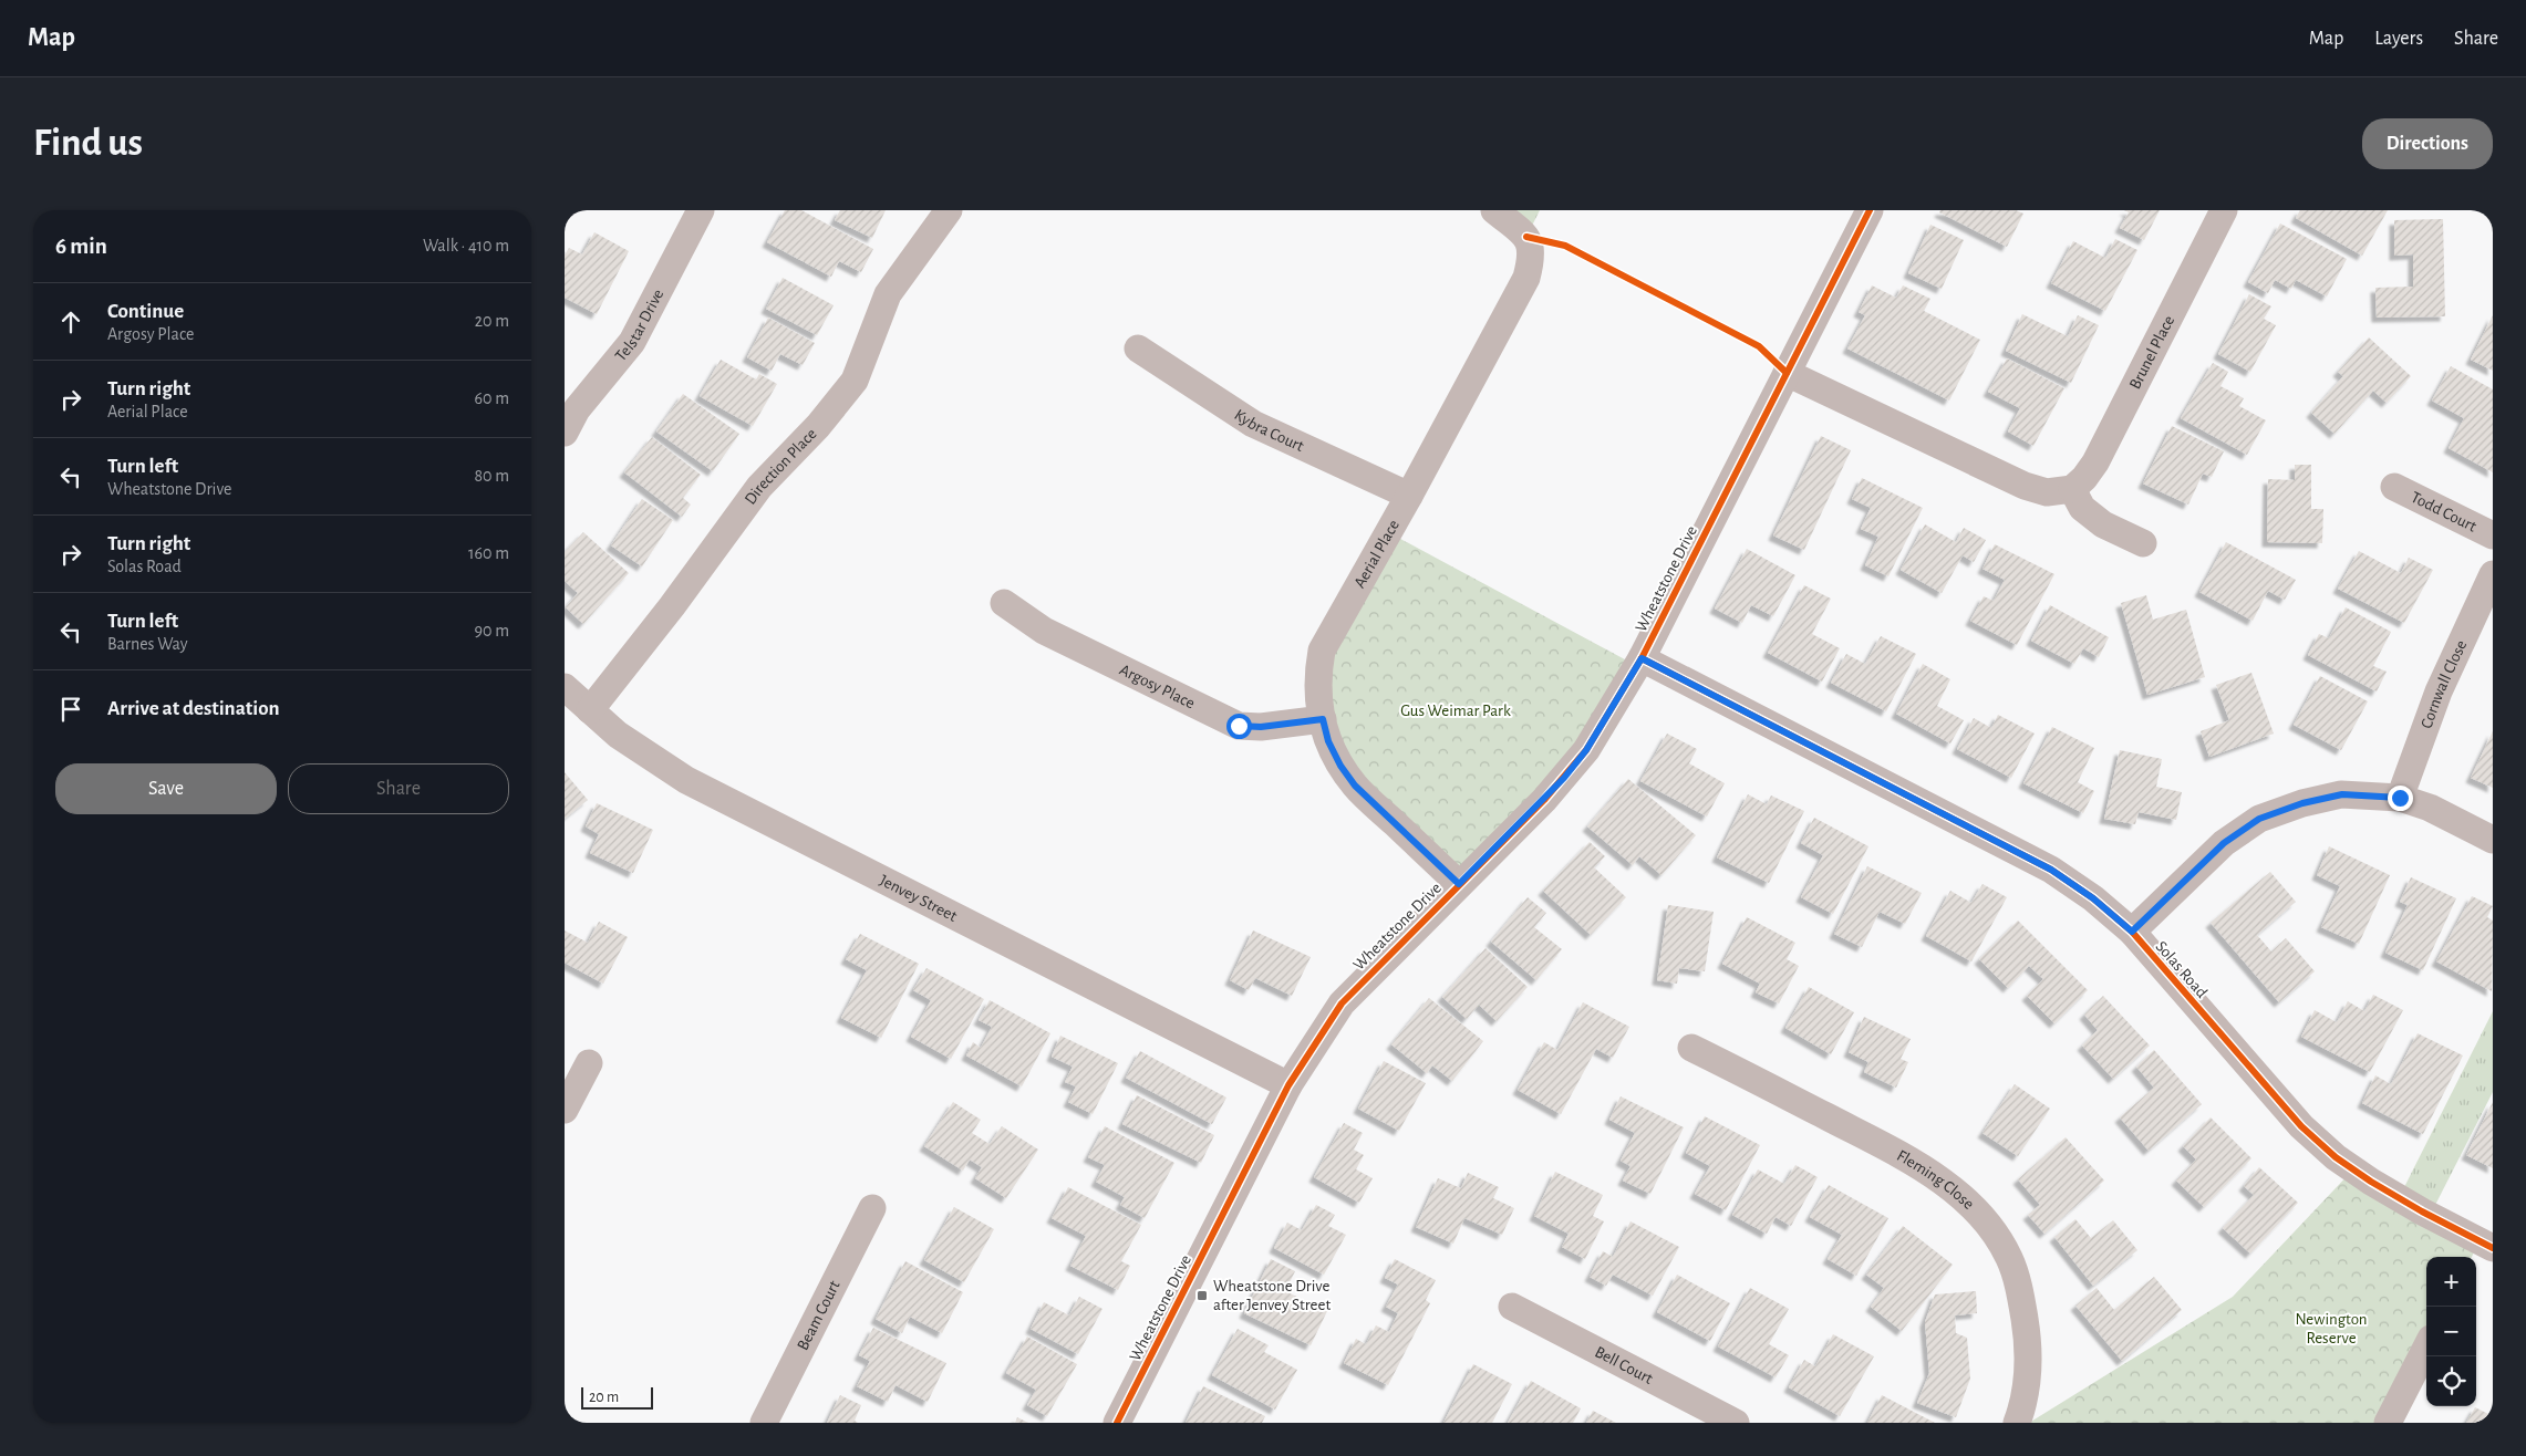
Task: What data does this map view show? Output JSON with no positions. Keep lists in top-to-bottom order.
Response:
{
  "streets": {
    "street": [
      "Telstar Drive",
      "Brunel Place",
      "Kybra Court",
      "Direction Place",
      "Todd Court",
      "Aerial Place",
      "Wheatstone Drive",
      "Cornwall Close",
      "Argosy Place",
      "Jenvey Street",
      "Solas Road",
      "Fleming Close",
      "Beam Court",
      "Bell Court"
    ]
  },
  "crossings": [
    ["Kybra Court", "Aerial Place"],
    ["Direction Place", "Jenvey Street"],
    ["Aerial Place", "Wheatstone Drive"],
    ["Aerial Place", "Argosy Place"],
    ["Wheatstone Drive", "Jenvey Street"],
    ["Wheatstone Drive", "Solas Road"]
  ],
  "parks": ["Gus Weimar Park", "Newington Reserve"],
  "places": {
    "transit": ["Wheatstone Drive after Jenvey Street"]
  },
  "scale_bar": "20 m",
  "page": {
    "header": "Map",
    "nav": ["Map", "Layers", "Share"],
    "buttons": [
      "Directions",
      ["Save", "Share"]
    ],
    "title": "Find us",
    "heading": ["6 min", "Walk · 410 m"],
    "list": [
      ["Continue", "Argosy Place", "20 m"],
      ["Turn right", "Aerial Place", "60 m"],
      ["Turn left", "Wheatstone Drive", "80 m"],
      ["Turn right", "Solas Road", "160 m"],
      ["Turn left", "Barnes Way", "90 m"],
      "Arrive at destination"
    ],
    "map_buttons": ["+", "−"],
    "scale": "20 m"
  }
}
